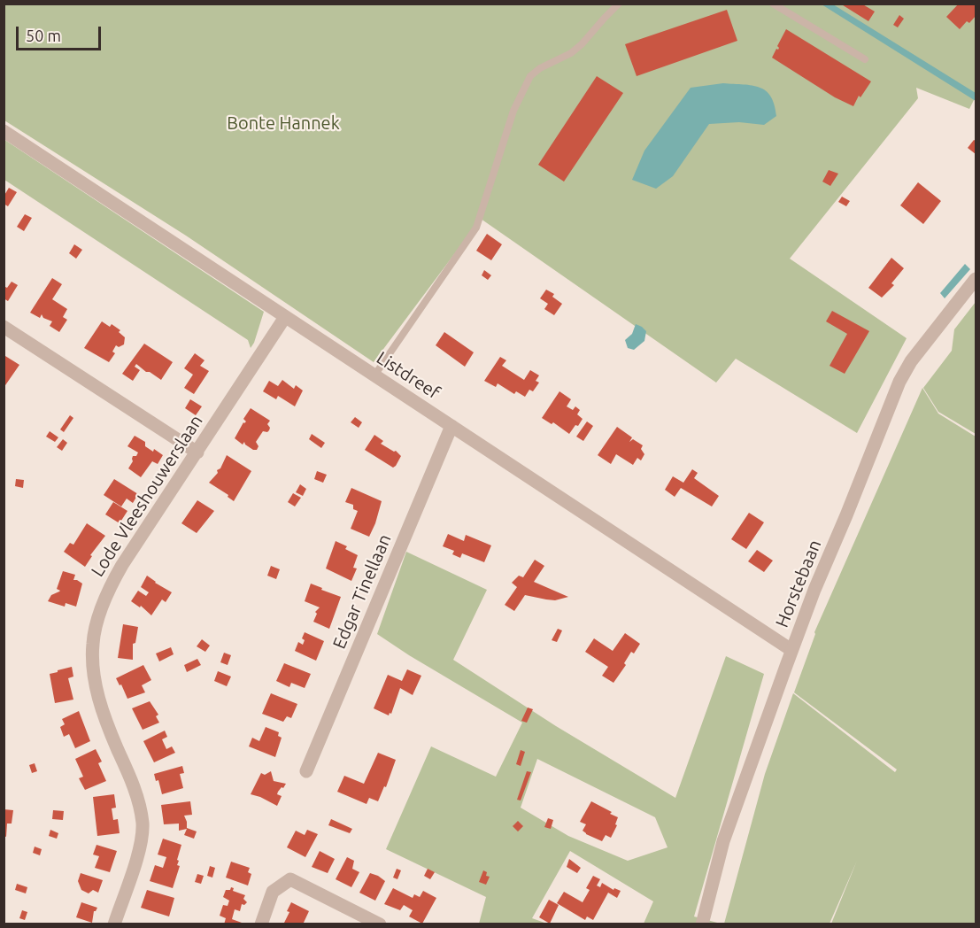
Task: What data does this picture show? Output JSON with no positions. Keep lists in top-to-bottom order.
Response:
{
  "streets": {
    "street": [
      "Listdreef",
      "Lode Vleeshouwerslaan",
      "Horstebaan",
      "Edgar Tinellaan"
    ]
  },
  "crossings": [
    ["Listdreef", "Lode Vleeshouwerslaan"],
    ["Listdreef", "Horstebaan"],
    ["Listdreef", "Edgar Tinellaan"]
  ],
  "parks": ["Bonte Hannek"],
  "scale_bar": "50 m"
}
